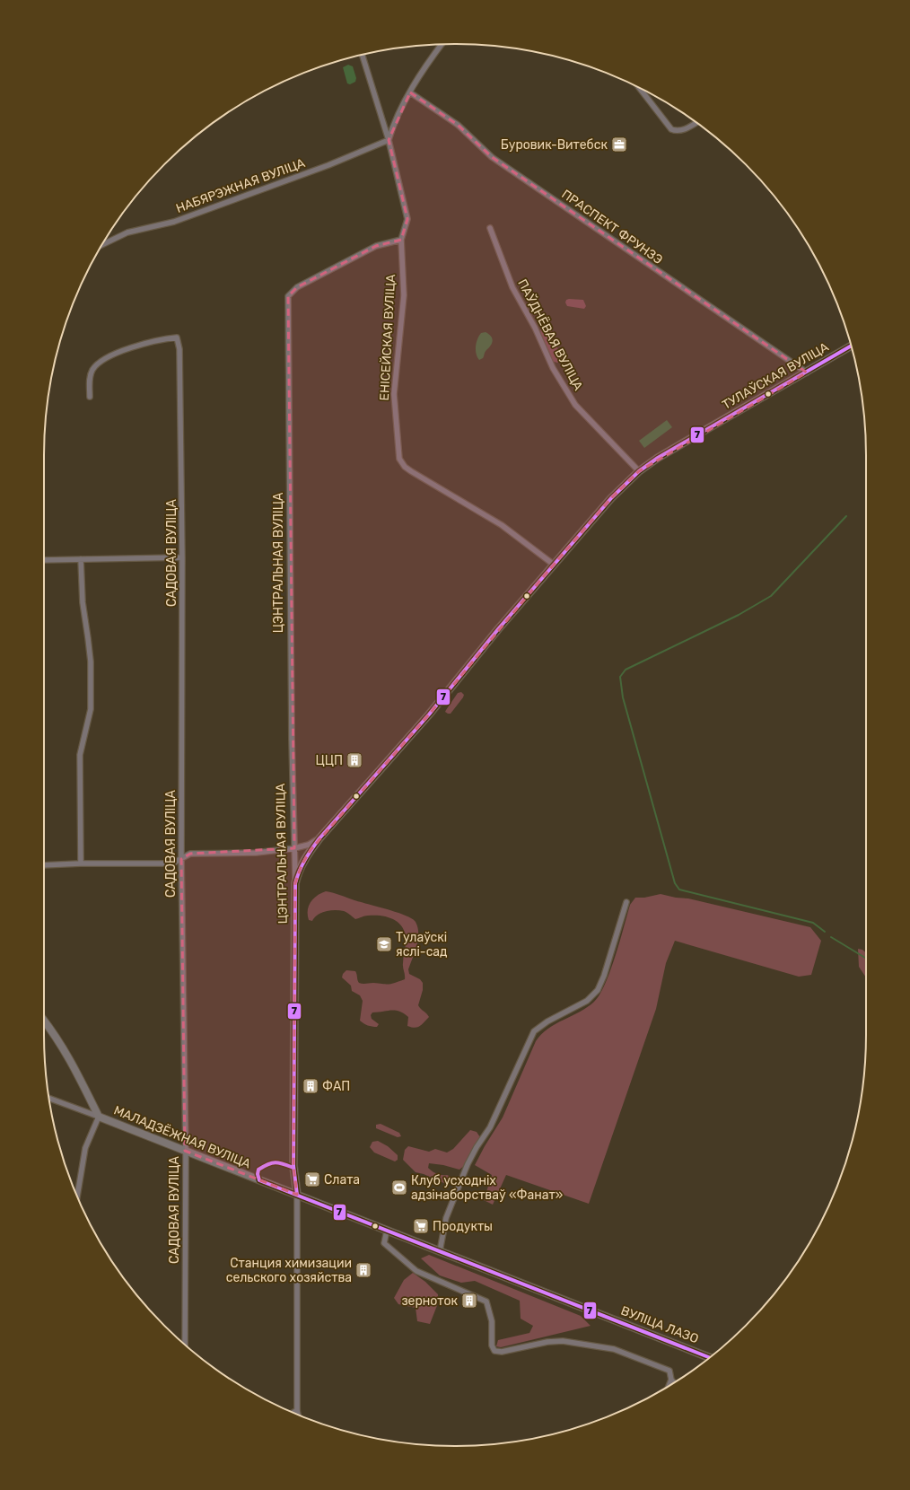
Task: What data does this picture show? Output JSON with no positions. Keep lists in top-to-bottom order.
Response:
{
  "streets": {
    "main road": [
      "ТУЛАЎСКАЯ ВУЛІЦА",
      "ЦЭНТРАЛЬНАЯ ВУЛІЦА",
      "МАЛАДЗЁЖНАЯ ВУЛІЦА",
      "ВУЛІЦА ЛАЗО"
    ],
    "street": [
      "НАБЯРЭЖНАЯ ВУЛІЦА",
      "ПРАСПЕКТ ФРУНЗЭ",
      "ПАЎДНЁВАЯ ВУЛІЦА",
      "ЕНІСЕЙСКАЯ ВУЛІЦА",
      "САДОВАЯ ВУЛІЦА"
    ]
  },
  "crossings": [
    ["НАБЯРЭЖНАЯ ВУЛІЦА", "ЕНІСЕЙСКАЯ ВУЛІЦА"],
    ["ПРАСПЕКТ ФРУНЗЭ", "ТУЛАЎСКАЯ ВУЛІЦА"],
    ["ПАЎДНЁВАЯ ВУЛІЦА", "ТУЛАЎСКАЯ ВУЛІЦА"],
    ["ЕНІСЕЙСКАЯ ВУЛІЦА", "ТУЛАЎСКАЯ ВУЛІЦА"],
    ["ЕНІСЕЙСКАЯ ВУЛІЦА", "ЦЭНТРАЛЬНАЯ ВУЛІЦА"],
    ["ТУЛАЎСКАЯ ВУЛІЦА", "ЦЭНТРАЛЬНАЯ ВУЛІЦА"],
    ["САДОВАЯ ВУЛІЦА", "МАЛАДЗЁЖНАЯ ВУЛІЦА"],
    ["ЦЭНТРАЛЬНАЯ ВУЛІЦА", "МАЛАДЗЁЖНАЯ ВУЛІЦА"],
    ["МАЛАДЗЁЖНАЯ ВУЛІЦА", "ВУЛІЦА ЛАЗО"]
  ],
  "places": {
    "office": ["Буровик-Витебск"],
    "building": [
      "ЦЦП",
      "ФАП",
      "Станция химизации сельского хозяйства",
      "зерноток"
    ],
    "school or university": ["Тулаўскі яслі-сад"],
    "supermarket": ["Слата", "Продукты"],
    "sports": ["Клуб усходніх адзінаборстваў «Фанат»"]
  },
  "lines": ["transit line 7"]
}
